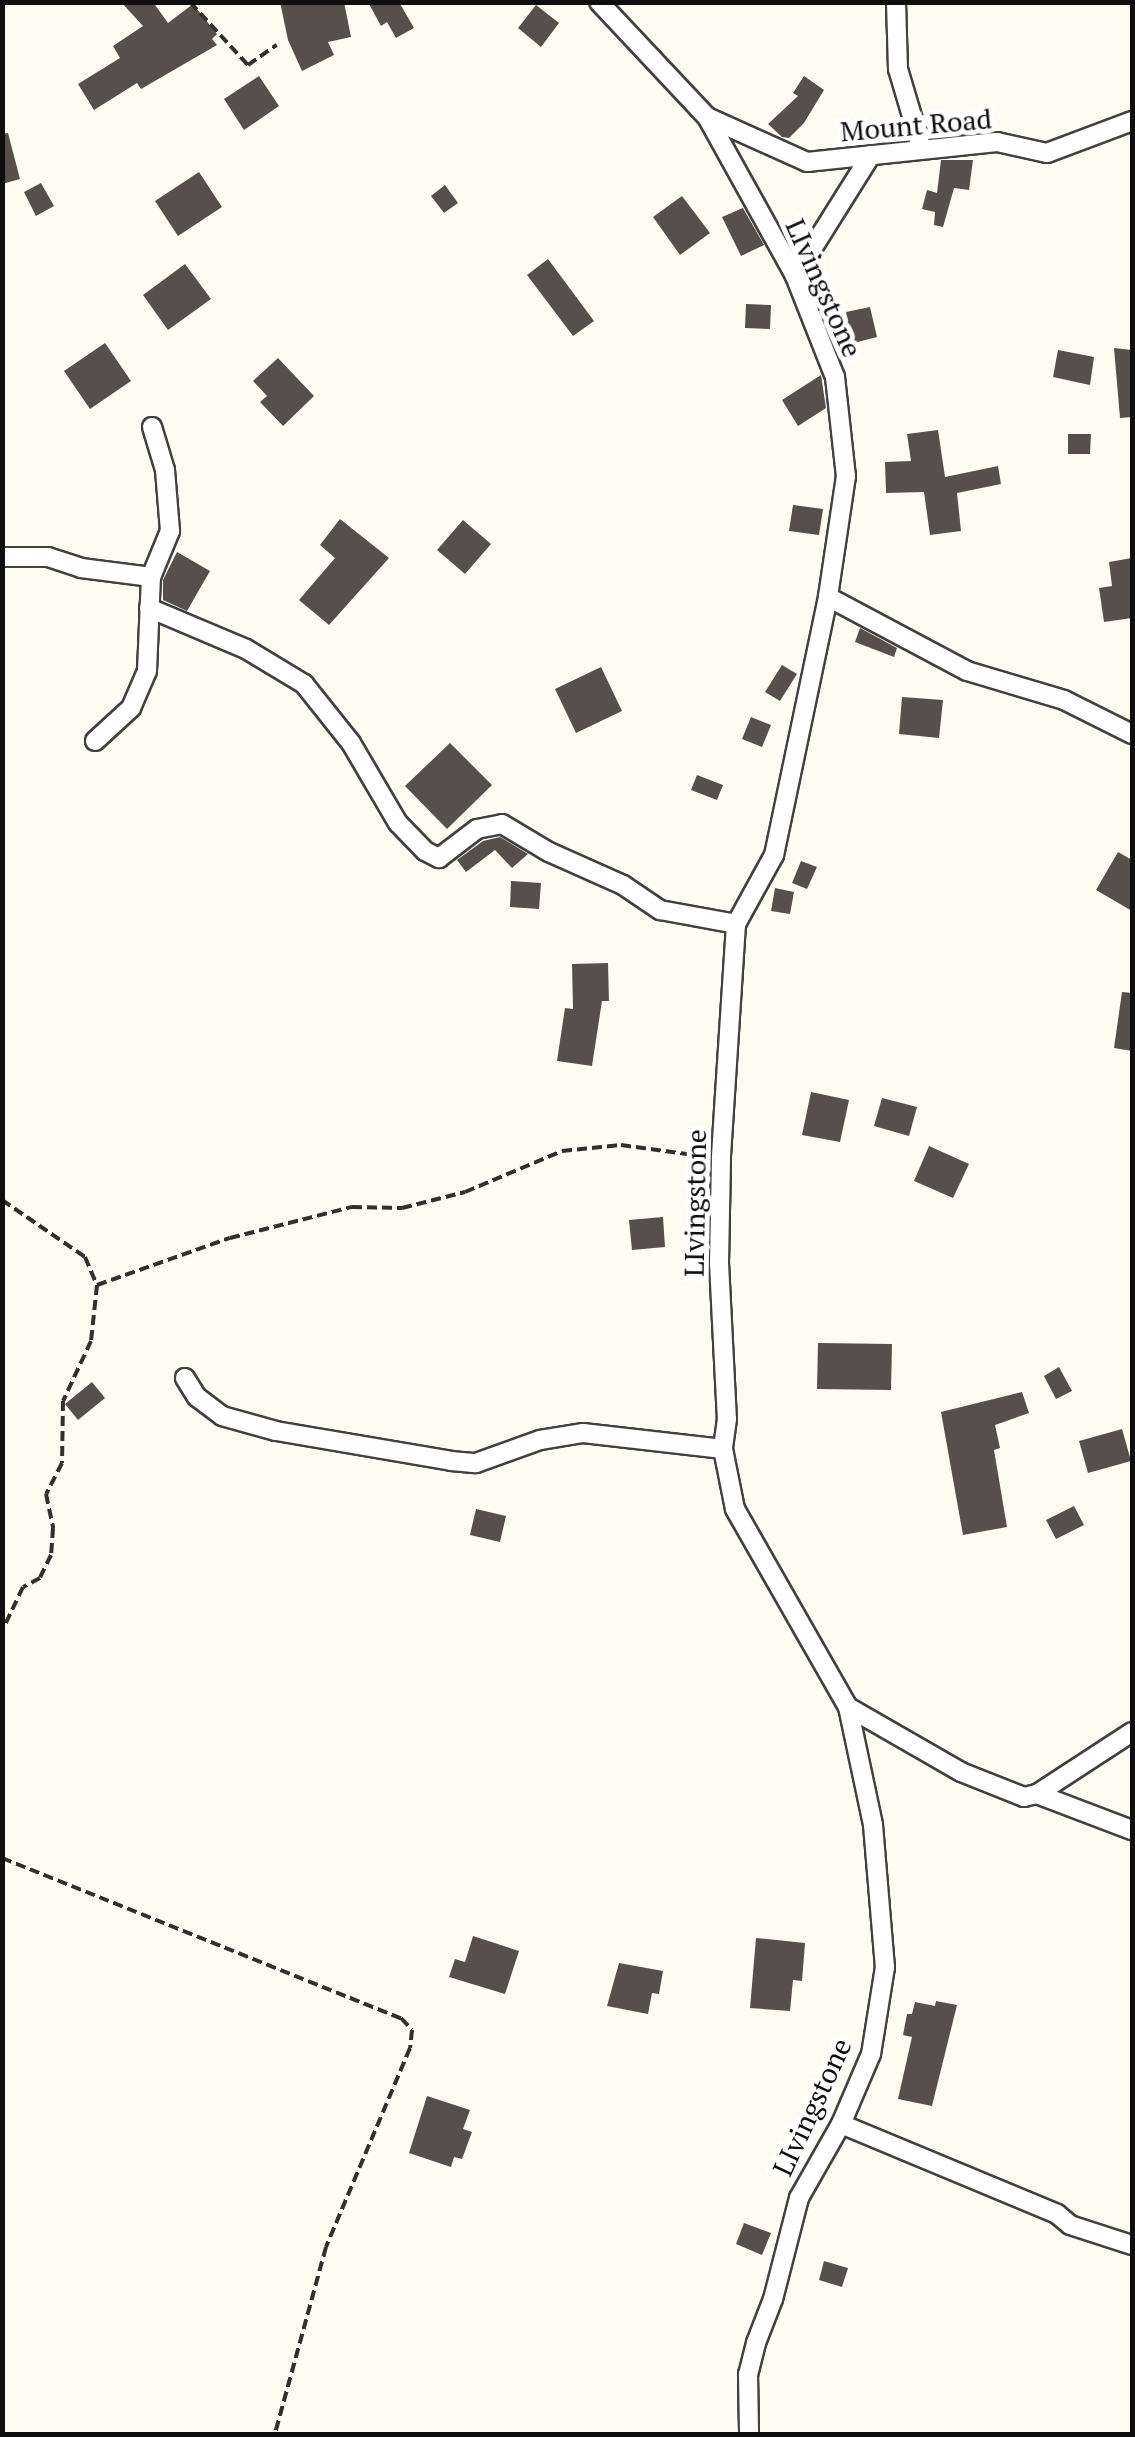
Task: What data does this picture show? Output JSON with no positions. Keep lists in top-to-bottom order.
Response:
{
  "streets": {
    "street": ["Mount Road", "LIvingstone"]
  },
  "crossings": [
    ["Mount Road", "LIvingstone"]
  ]
}
